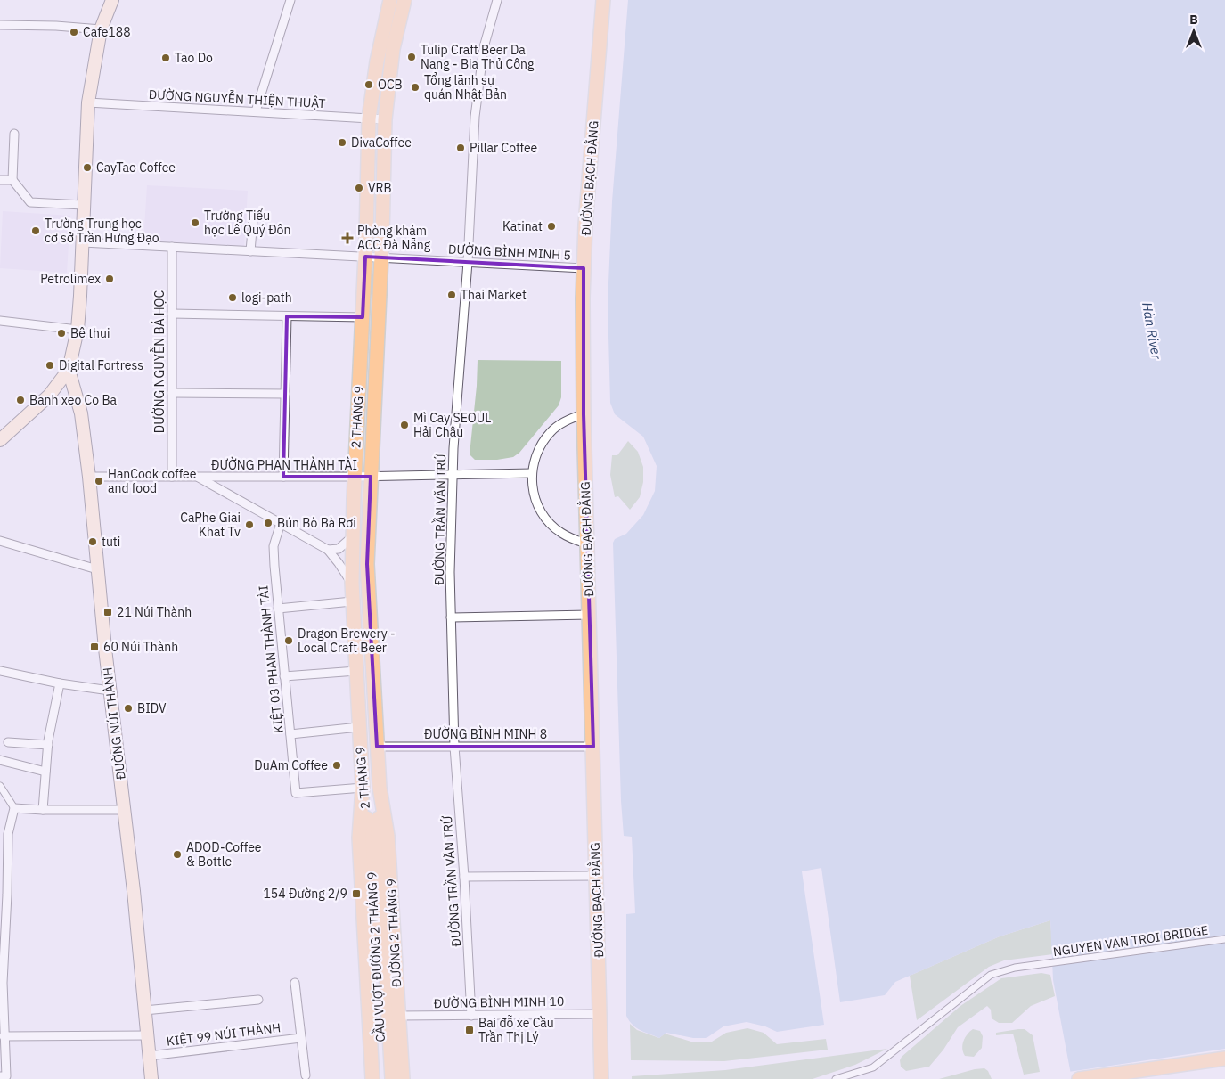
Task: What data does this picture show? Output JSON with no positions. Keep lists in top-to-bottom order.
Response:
{
  "streets": {
    "main road": [
      "ĐƯỜNG BẠCH ĐẰNG",
      "2 THANG 9",
      "ĐƯỜNG NÚI THÀNH",
      "ĐƯỜNG 2 THÁNG 9",
      "CẦU VƯỢT ĐƯỜNG 2 THÁNG 9"
    ],
    "street": [
      "ĐƯỜNG NGUYỄN THIỆN THUẬT",
      "ĐƯỜNG BÌNH MINH 5",
      "ĐƯỜNG NGUYỄN BÁ HỌC",
      "ĐƯỜNG PHAN THÀNH TÀI",
      "ĐƯỜNG TRẦN VĂN TRỨ",
      "KIỆT 03 PHAN THÀNH TÀI",
      "ĐƯỜNG BÌNH MINH 8",
      "NGUYEN VAN TROI BRIDGE",
      "ĐƯỜNG BÌNH MINH 10",
      "KIỆT 99 NÚI THÀNH"
    ]
  },
  "crossings": [
    ["ĐƯỜNG NGUYỄN THIỆN THUẬT", "2 THANG 9"],
    ["ĐƯỜNG BẠCH ĐẰNG", "ĐƯỜNG BÌNH MINH 5"],
    ["ĐƯỜNG BẠCH ĐẰNG", "ĐƯỜNG BÌNH MINH 8"],
    ["ĐƯỜNG BẠCH ĐẰNG", "ĐƯỜNG BÌNH MINH 10"],
    ["ĐƯỜNG BÌNH MINH 5", "ĐƯỜNG NGUYỄN BÁ HỌC"],
    ["ĐƯỜNG BÌNH MINH 5", "2 THANG 9"],
    ["ĐƯỜNG BÌNH MINH 5", "ĐƯỜNG TRẦN VĂN TRỨ"],
    ["ĐƯỜNG NGUYỄN BÁ HỌC", "ĐƯỜNG PHAN THÀNH TÀI"],
    ["2 THANG 9", "ĐƯỜNG PHAN THÀNH TÀI"],
    ["2 THANG 9", "KIỆT 03 PHAN THÀNH TÀI"],
    ["2 THANG 9", "ĐƯỜNG BÌNH MINH 8"],
    ["2 THANG 9", "ĐƯỜNG 2 THÁNG 9"],
    ["2 THANG 9", "CẦU VƯỢT ĐƯỜNG 2 THÁNG 9"],
    ["ĐƯỜNG PHAN THÀNH TÀI", "ĐƯỜNG TRẦN VĂN TRỨ"],
    ["ĐƯỜNG PHAN THÀNH TÀI", "KIỆT 03 PHAN THÀNH TÀI"],
    ["ĐƯỜNG PHAN THÀNH TÀI", "ĐƯỜNG NÚI THÀNH"],
    ["ĐƯỜNG TRẦN VĂN TRỨ", "ĐƯỜNG BÌNH MINH 8"],
    ["ĐƯỜNG TRẦN VĂN TRỨ", "ĐƯỜNG BÌNH MINH 10"],
    ["ĐƯỜNG NÚI THÀNH", "KIỆT 99 NÚI THÀNH"],
    ["ĐƯỜNG 2 THÁNG 9", "ĐƯỜNG BÌNH MINH 10"]
  ],
  "water": ["Hàn River"],
  "places": {
    "other": [
      "Cafe188",
      "Tulip Craft Beer Da Nang - Bia Thủ Công",
      "Tao Do",
      "OCB",
      "Tổng lãnh sự quán Nhật Bản",
      "DivaCoffee",
      "Pillar Coffee",
      "CayTao Coffee",
      "VRB",
      "Trường Tiểu học Lê Quý Đôn",
      "Katinat",
      "Trường Trung học cơ sở Trần Hưng Đạo",
      "Petrolimex",
      "Thai Market",
      "logi-path",
      "Bê thui",
      "Digital Fortress",
      "Banh xeo Co Ba",
      "Mì Cay SEOUL Hải Châu",
      "HanCook coffee and food",
      "Bún Bò Bà Rơi",
      "CaPhe Giai Khat Tv",
      "tuti",
      "Dragon Brewery - Local Craft Beer",
      "BIDV",
      "DuAm Coffee",
      "ADOD-Coffee & Bottle"
    ],
    "health": ["Phòng khám ACC Đà Nẵng"],
    "transit": [
      "21 Núi Thành",
      "60 Núi Thành",
      "154 Đường 2/9",
      "Bãi đỗ xe Cầu Trần Thị Lý"
    ]
  },
  "north": "top"
}
